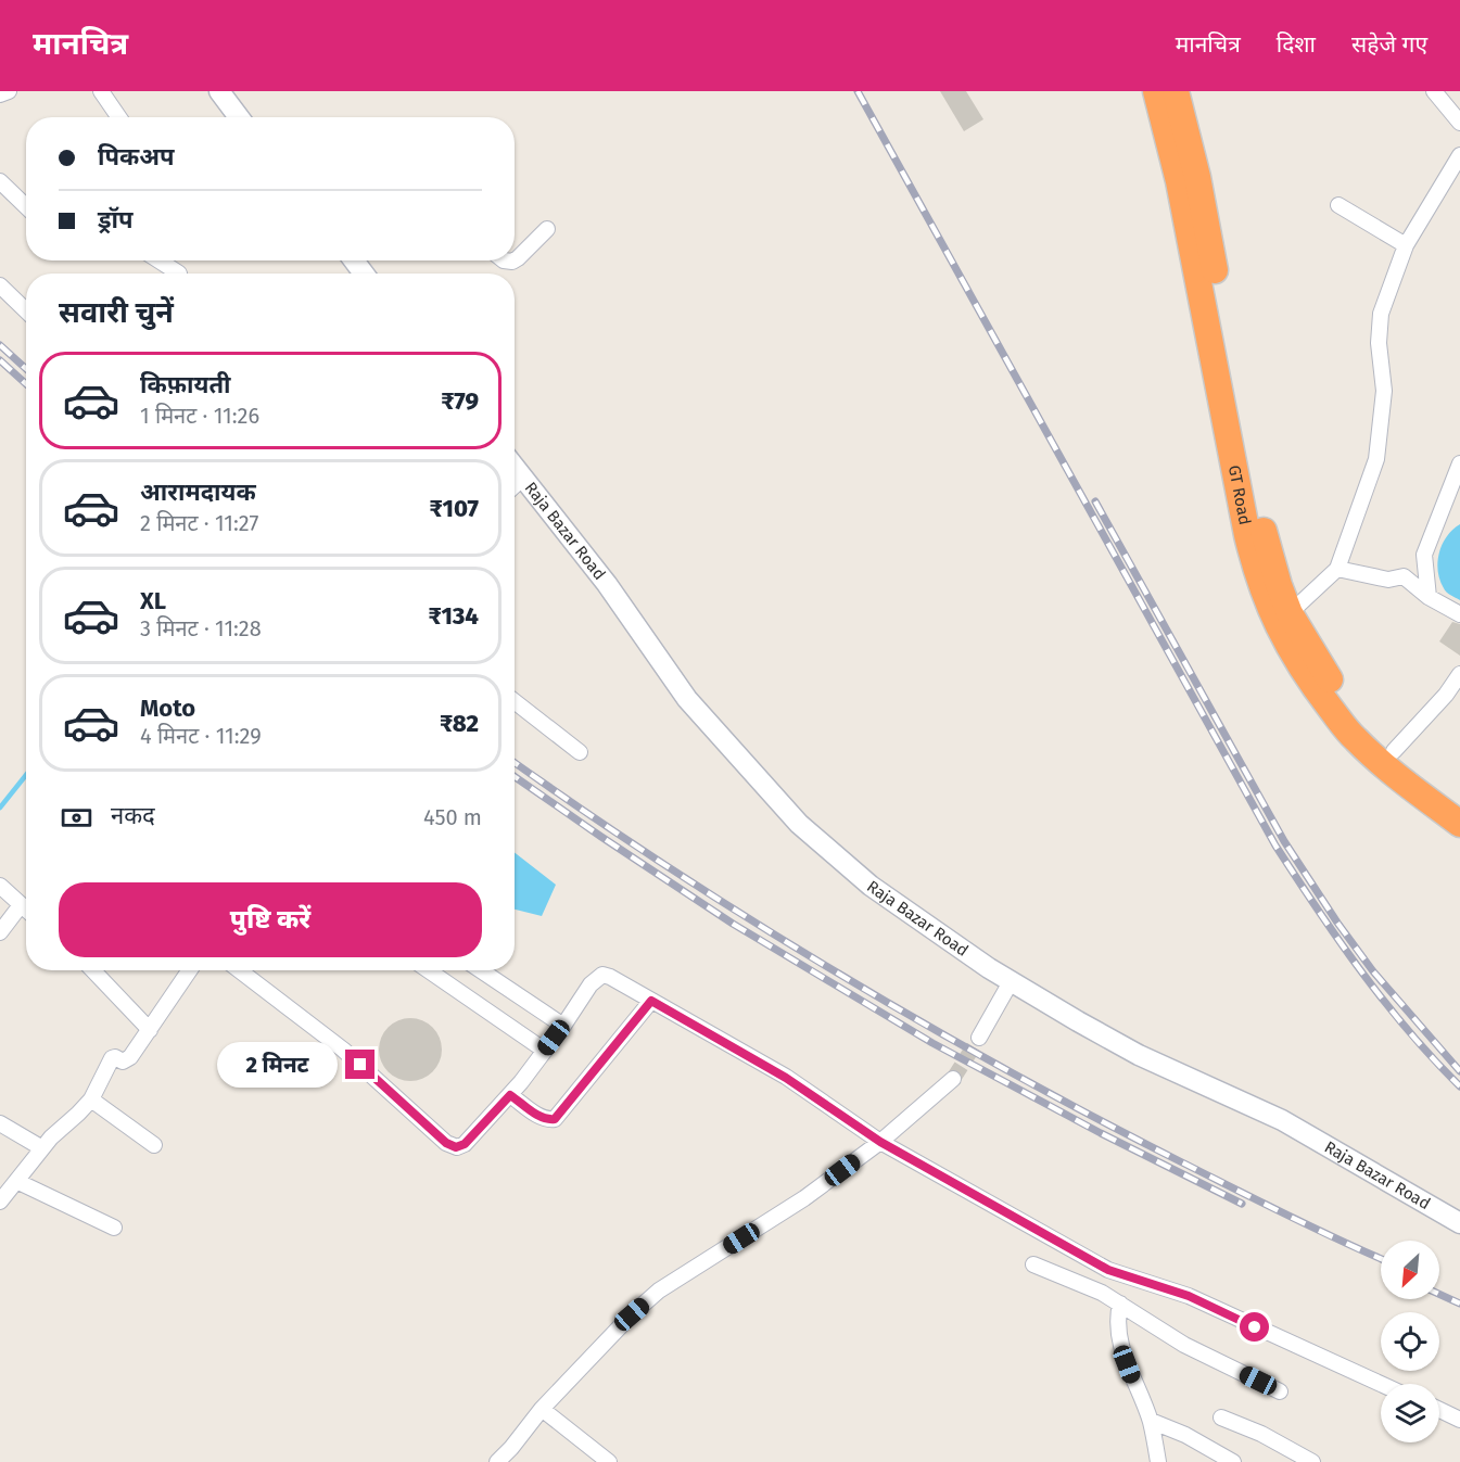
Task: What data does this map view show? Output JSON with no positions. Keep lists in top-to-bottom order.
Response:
{
  "streets": {
    "highway": ["GT Road"],
    "street": ["Raja Bazar Road"]
  },
  "north": "bottom left",
  "page": {
    "header": "मानचित्र",
    "nav": ["मानचित्र", "दिशा", "सहेजे गए"],
    "banner": ["पिकअप", "ड्रॉप"],
    "heading": "सवारी चुनें",
    "list": [
      {
        "name": "किफ़ायती",
        "note": "1 मिनट · 11:26",
        "value": "₹79"
      },
      {
        "name": "आरामदायक",
        "note": "2 मिनट · 11:27",
        "value": "₹107"
      },
      {
        "name": "XL",
        "note": "3 मिनट · 11:28",
        "value": "₹134"
      },
      {
        "name": "Moto",
        "note": "4 मिनट · 11:29",
        "value": "₹82"
      }
    ],
    "pay": ["नकद", "450 m"],
    "buttons": "पुष्टि करें",
    "bubble": "2 मिनट"
  }
}
